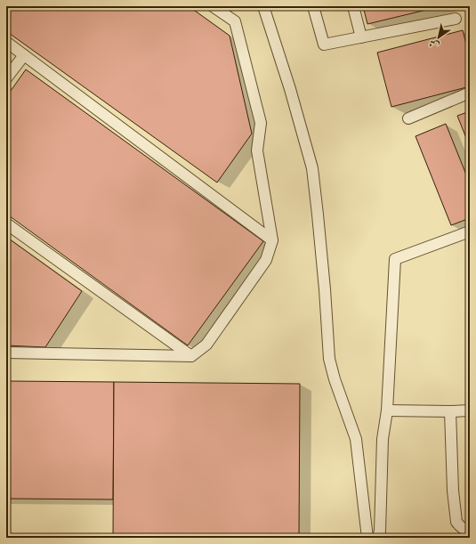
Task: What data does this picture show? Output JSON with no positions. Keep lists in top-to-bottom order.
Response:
{
  "north": "bottom left"
}
